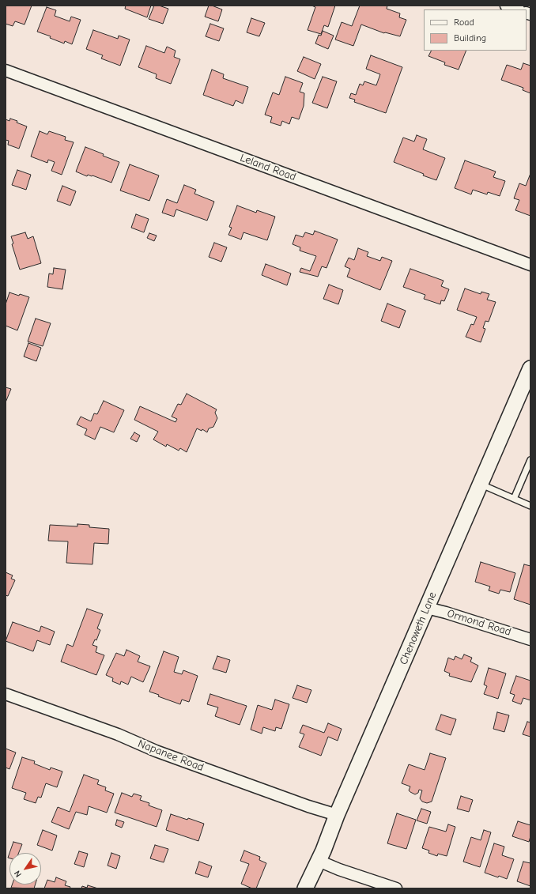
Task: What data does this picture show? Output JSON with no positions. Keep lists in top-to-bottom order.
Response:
{
  "streets": {
    "main road": ["Chenoweth Lane"],
    "street": ["Leland Road", "Ormond Road", "Napanee Road"]
  },
  "crossings": [
    ["Ormond Road", "Chenoweth Lane"],
    ["Chenoweth Lane", "Napanee Road"]
  ],
  "legend": ["Road", "Building"],
  "north": "bottom left"
}
